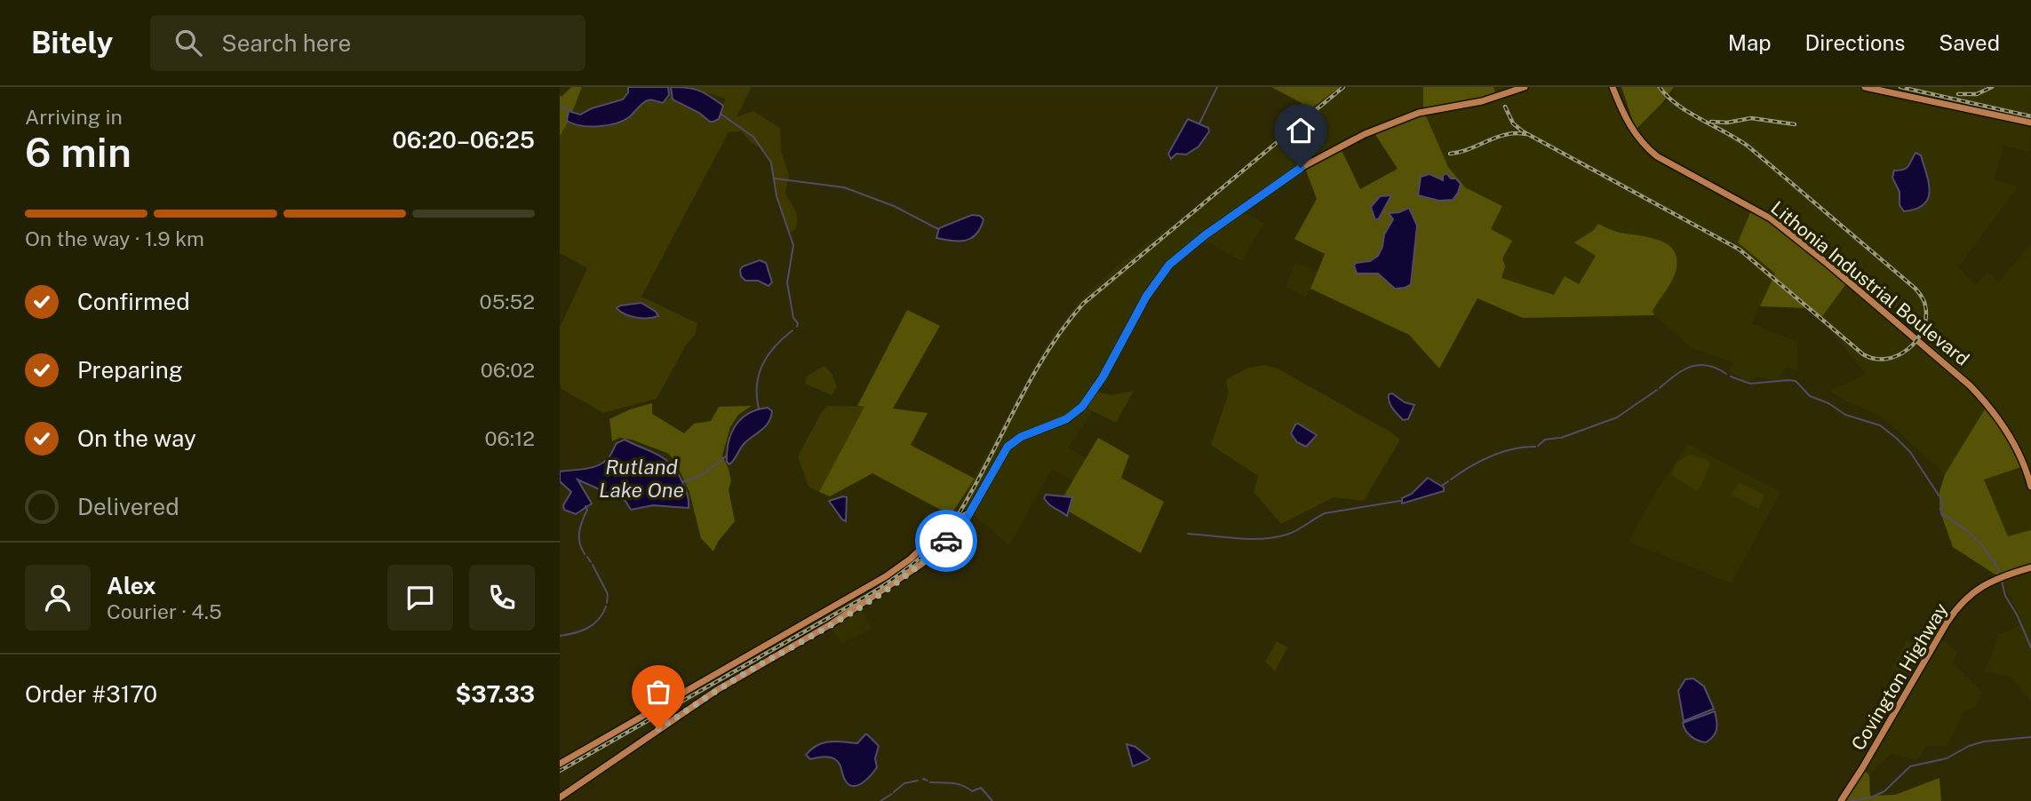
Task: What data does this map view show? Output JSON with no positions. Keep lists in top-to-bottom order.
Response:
{
  "streets": {
    "main road": ["Lithonia Industrial Boulevard", "Covington Highway"]
  },
  "water": ["Rutland Lake One"],
  "page": {
    "header": "Bitely",
    "search": "Search here",
    "nav": ["Map", "Directions", "Saved"],
    "heading": ["6 min", "Arriving in", "06:20–06:25"],
    "panel": [
      "Alex",
      "Courier · 4.5",
      "Order #3170",
      "$37.33"
    ],
    "bar": "On the way · 1.9 km",
    "list": [
      ["Confirmed", "05:52"],
      ["Preparing", "06:02"],
      ["On the way", "06:12"],
      "Delivered"
    ]
  }
}
